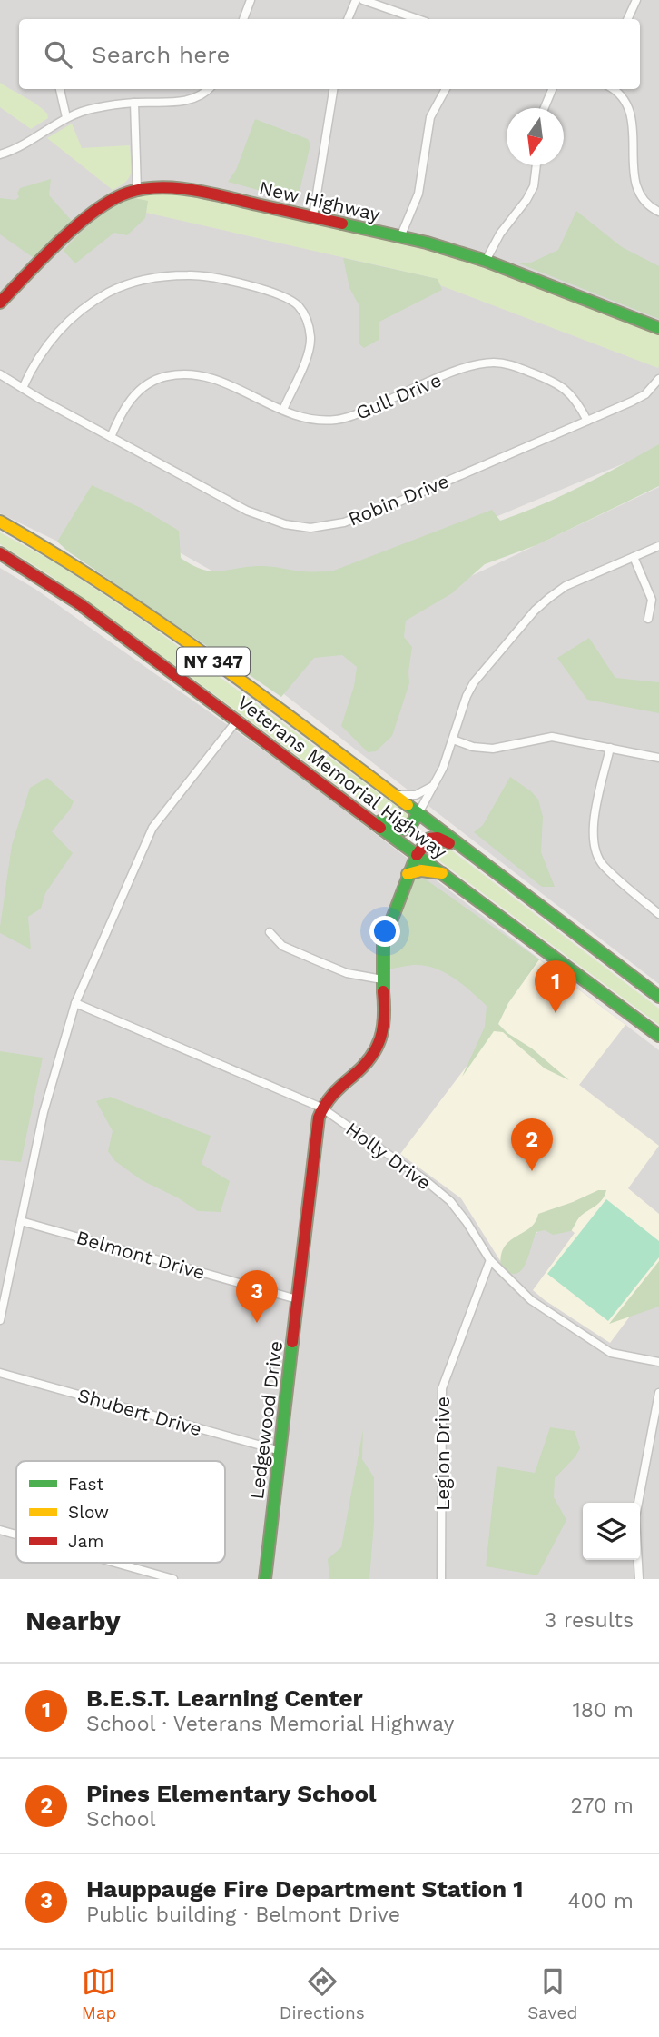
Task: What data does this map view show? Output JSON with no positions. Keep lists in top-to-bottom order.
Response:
{
  "streets": {
    "main road": [
      "New Highway",
      "NY 347",
      "Veterans Memorial Highway",
      "Ledgewood Drive"
    ],
    "street": [
      "Gull Drive",
      "Robin Drive",
      "Holly Drive",
      "Belmont Drive",
      "Shubert Drive",
      "Legion Drive"
    ]
  },
  "crossings": [
    ["Gull Drive", "Robin Drive"],
    ["Holly Drive", "Ledgewood Drive"],
    ["Holly Drive", "Legion Drive"],
    ["Belmont Drive", "Ledgewood Drive"],
    ["Shubert Drive", "Ledgewood Drive"]
  ],
  "legend": ["Fast", "Slow", "Jam"],
  "north": "bottom",
  "page": {
    "search": "Search here",
    "pins": ["1", "2", "3"],
    "heading": ["Nearby", "3 results"],
    "list": [
      {
        "mark": "1",
        "name": "B.E.S.T. Learning Center",
        "note": "School · Veterans Memorial Highway",
        "value": "180 m"
      },
      {
        "mark": "2",
        "name": "Pines Elementary School",
        "note": "School",
        "value": "270 m"
      },
      {
        "mark": "3",
        "name": "Hauppauge Fire Department Station 1",
        "note": "Public building · Belmont Drive",
        "value": "400 m"
      }
    ],
    "nav": ["Map", "Directions", "Saved"]
  }
}
